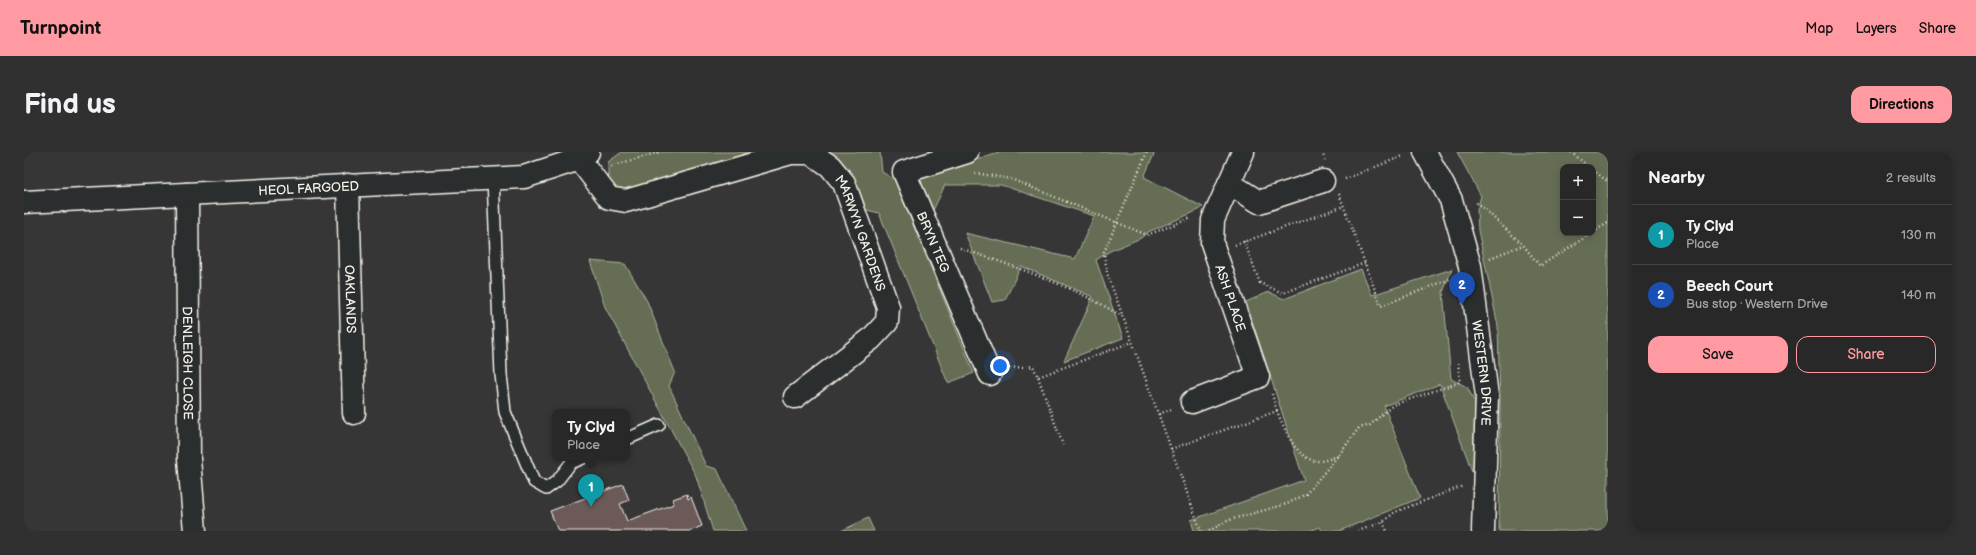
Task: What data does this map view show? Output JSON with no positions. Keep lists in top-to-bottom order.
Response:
{
  "streets": {
    "street": [
      "HEOL FARGOED",
      "MARWYN GARDENS",
      "BRYN TEG",
      "ASH PLACE",
      "OAKLANDS",
      "DENLEIGH CLOSE",
      "WESTERN DRIVE"
    ]
  },
  "crossings": [
    ["HEOL FARGOED", "MARWYN GARDENS"],
    ["HEOL FARGOED", "OAKLANDS"],
    ["HEOL FARGOED", "DENLEIGH CLOSE"]
  ],
  "page": {
    "header": "Turnpoint",
    "nav": ["Map", "Layers", "Share"],
    "buttons": [
      "Directions",
      ["Save", "Share"]
    ],
    "title": "Find us",
    "heading": ["Nearby", "2 results"],
    "map_buttons": ["+", "−"],
    "list": [
      {
        "mark": "1",
        "name": "Ty Clyd",
        "note": "Place",
        "value": "130 m"
      },
      {
        "mark": "2",
        "name": "Beech Court",
        "note": "Bus stop · Western Drive",
        "value": "140 m"
      }
    ],
    "pins": ["2", "1"],
    "popup": ["Ty Clyd", "Place"]
  }
}
